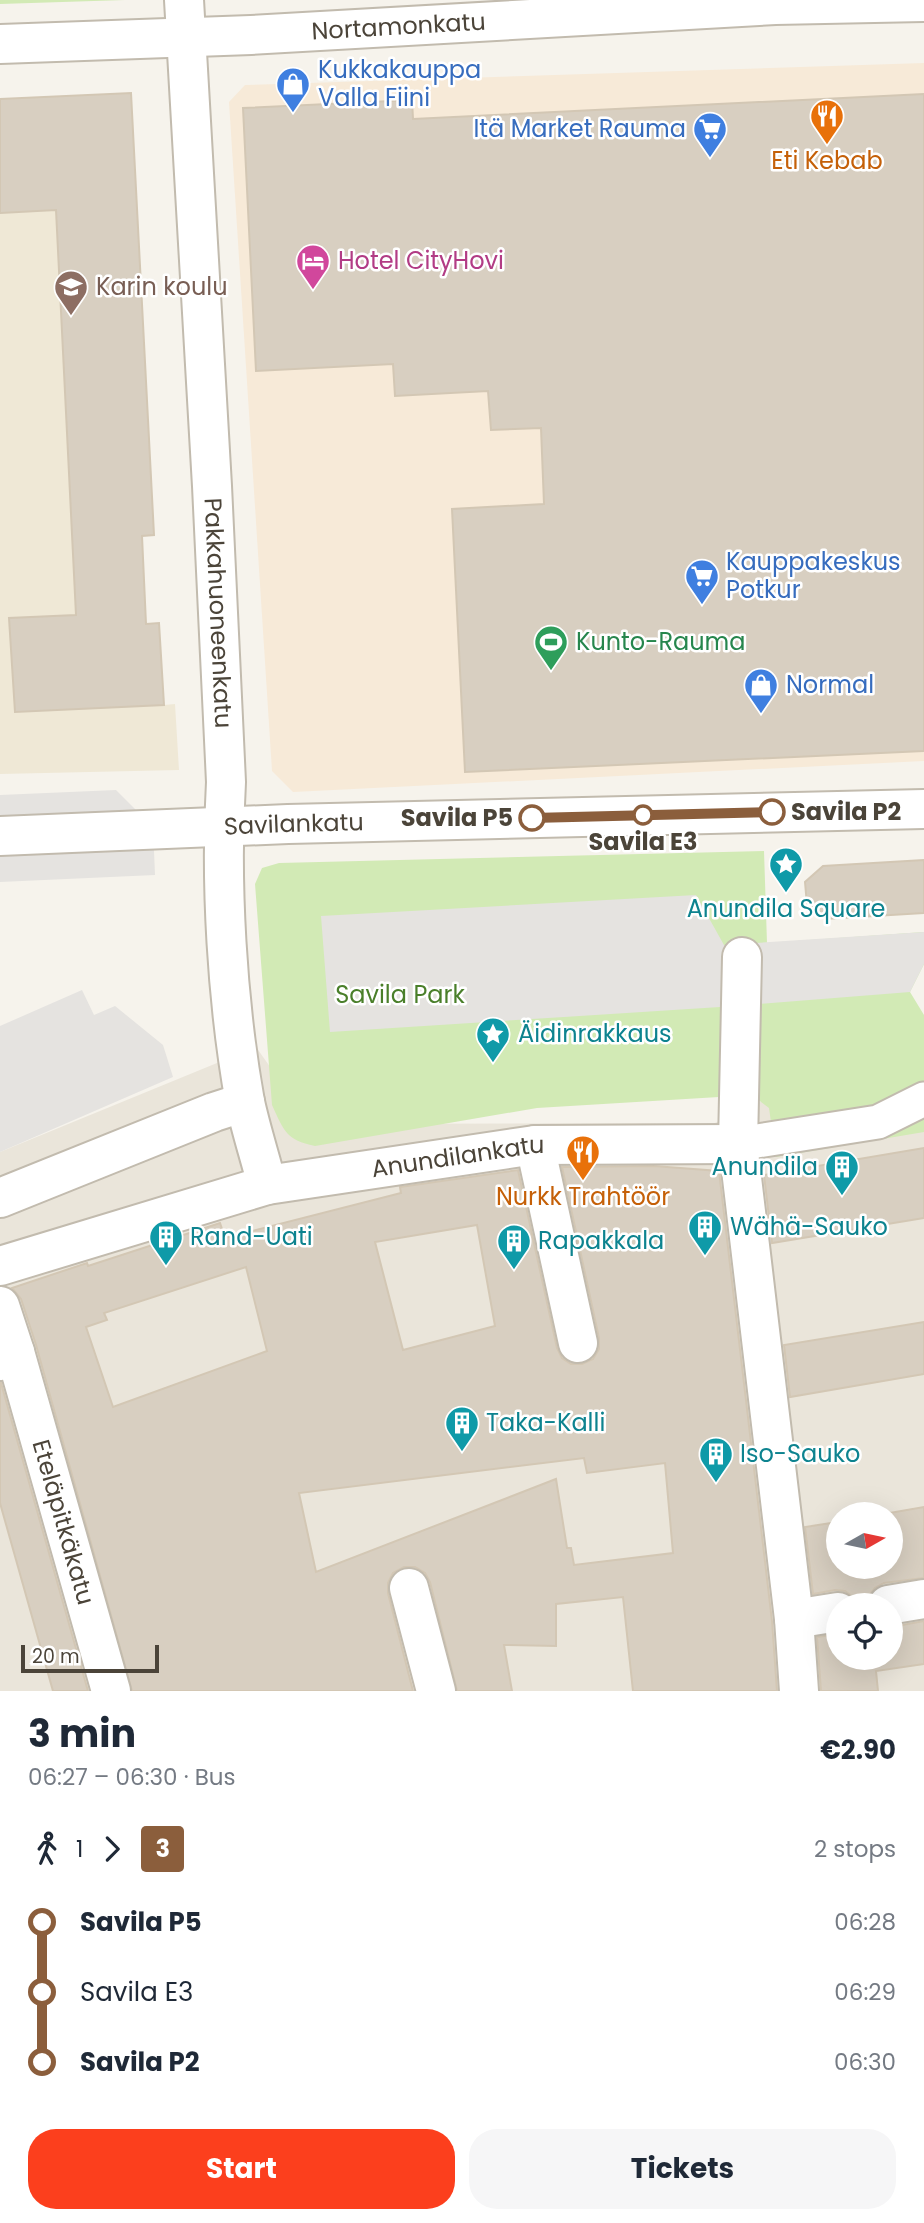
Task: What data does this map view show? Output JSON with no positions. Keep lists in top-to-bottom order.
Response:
{
  "streets": {
    "street": [
      "Nortamonkatu",
      "Pakkahuoneenkatu",
      "Savilankatu",
      "Anundilankatu",
      "Eteläpitkäkatu"
    ]
  },
  "crossings": [
    ["Nortamonkatu", "Pakkahuoneenkatu"],
    ["Pakkahuoneenkatu", "Savilankatu"],
    ["Pakkahuoneenkatu", "Anundilankatu"]
  ],
  "parks": ["Savila Park"],
  "places": {
    "shop": ["Kukkakauppa Valla Fiini", "Normal"],
    "restaurant": ["Eti Kebab", "Nurkk Trahtöör"],
    "supermarket": ["Itä Market Rauma", "Kauppakeskus Potkur"],
    "hotel": ["Hotel CityHovi"],
    "school or university": ["Karin koulu"],
    "sports": ["Kunto-Rauma"],
    "other": ["Savila P2", "Savila E3", "Savila P5"],
    "place": ["Anundila Square", "Äidinrakkaus"],
    "building": [
      "Anundila",
      "Wähä-Sauko",
      "Rand-Uati",
      "Rapakkala",
      "Taka-Kalli",
      "Iso-Sauko"
    ]
  },
  "lines": ["bus line 3"],
  "scale_bar": "20 m",
  "north": "right",
  "page": {
    "scale": "20 m",
    "heading": ["3 min", "06:27 – 06:30 · Bus", "€2.90"],
    "legs": ["1", "3", "2 stops"],
    "list": [
      {
        "name": "Savila P5",
        "value": "06:28"
      },
      {
        "name": "Savila E3",
        "value": "06:29"
      },
      {
        "name": "Savila P2",
        "value": "06:30"
      }
    ],
    "buttons": ["Start", "Tickets"]
  }
}
